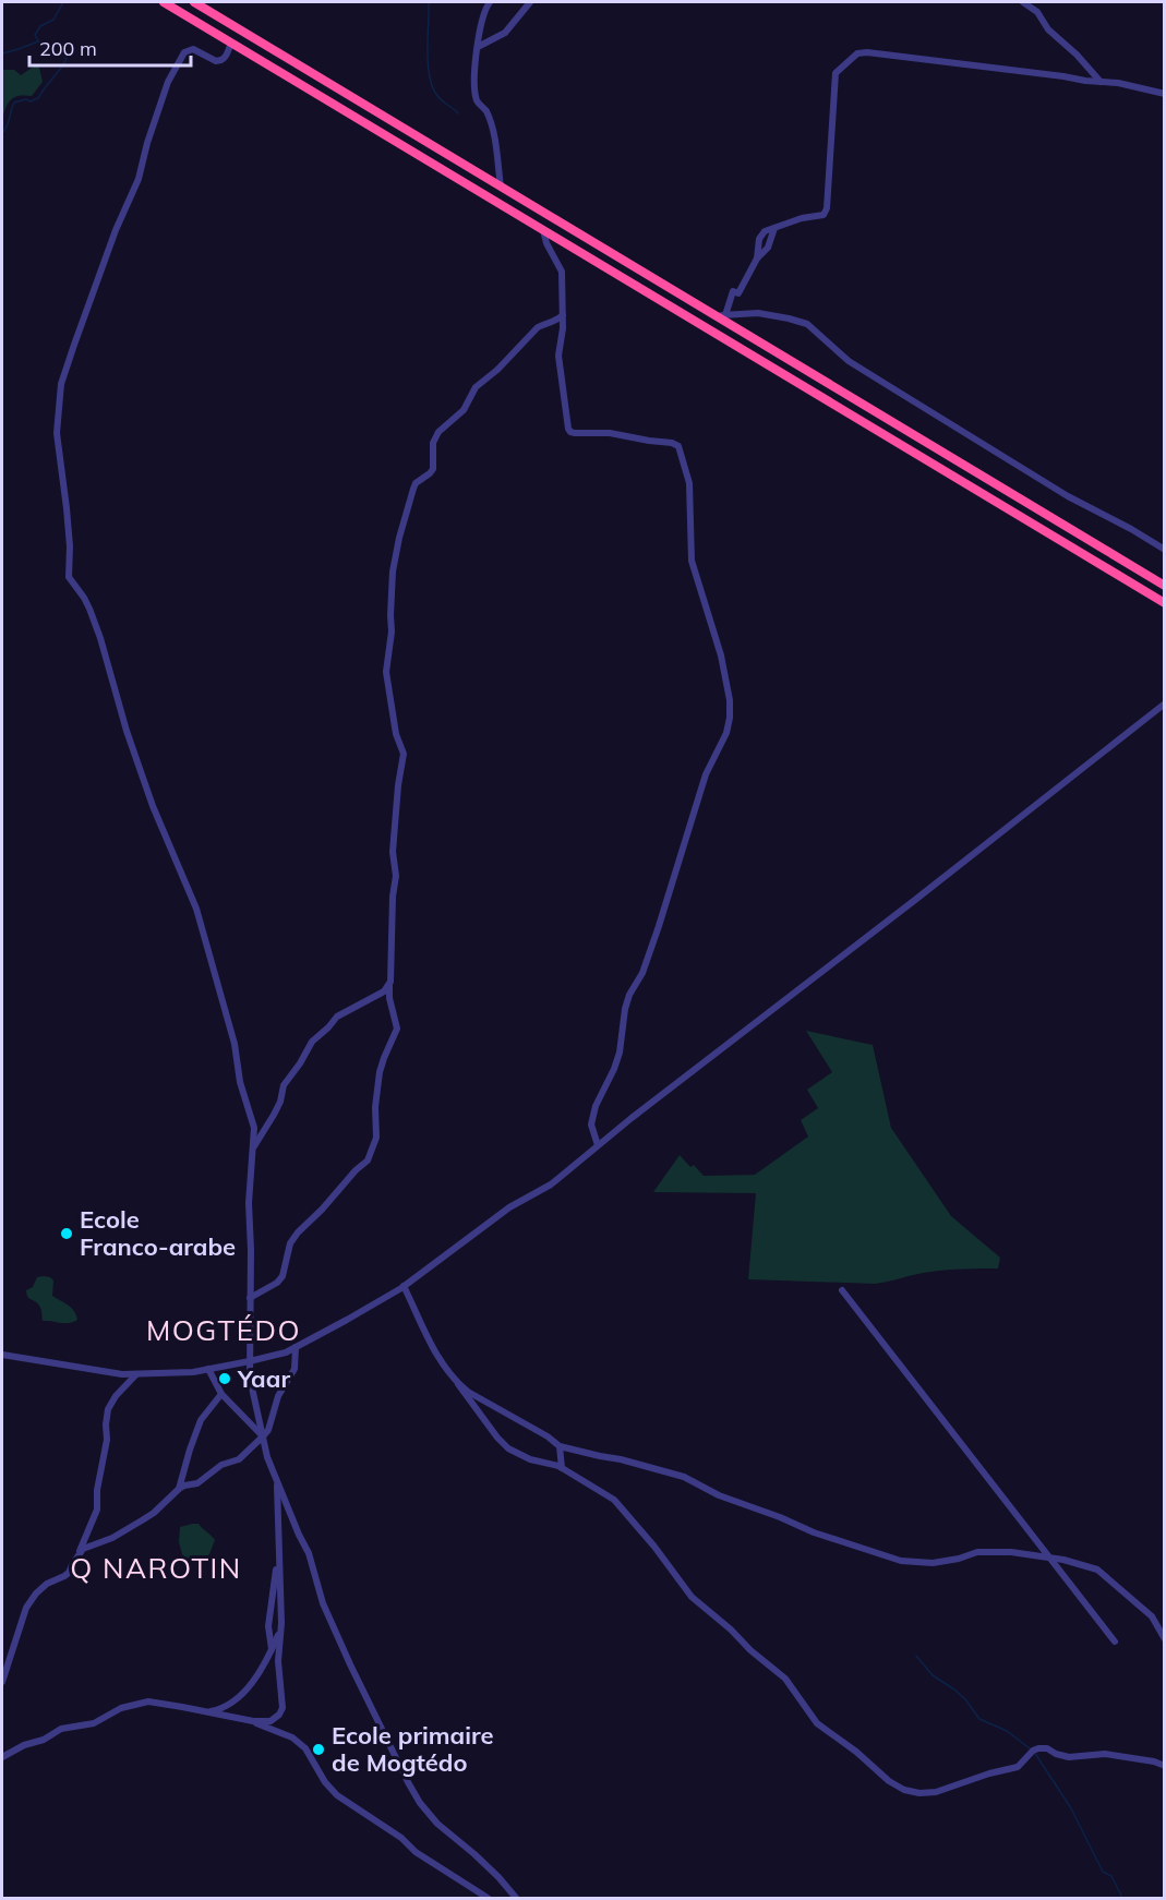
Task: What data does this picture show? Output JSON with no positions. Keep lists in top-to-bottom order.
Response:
{
  "districts": ["MOGTÉDO", "Q NAROTIN"],
  "places": ["Ecole Franco-arabe", "Yaar", "Ecole primaire de Mogtédo"],
  "scale_bar": "200 m"
}
